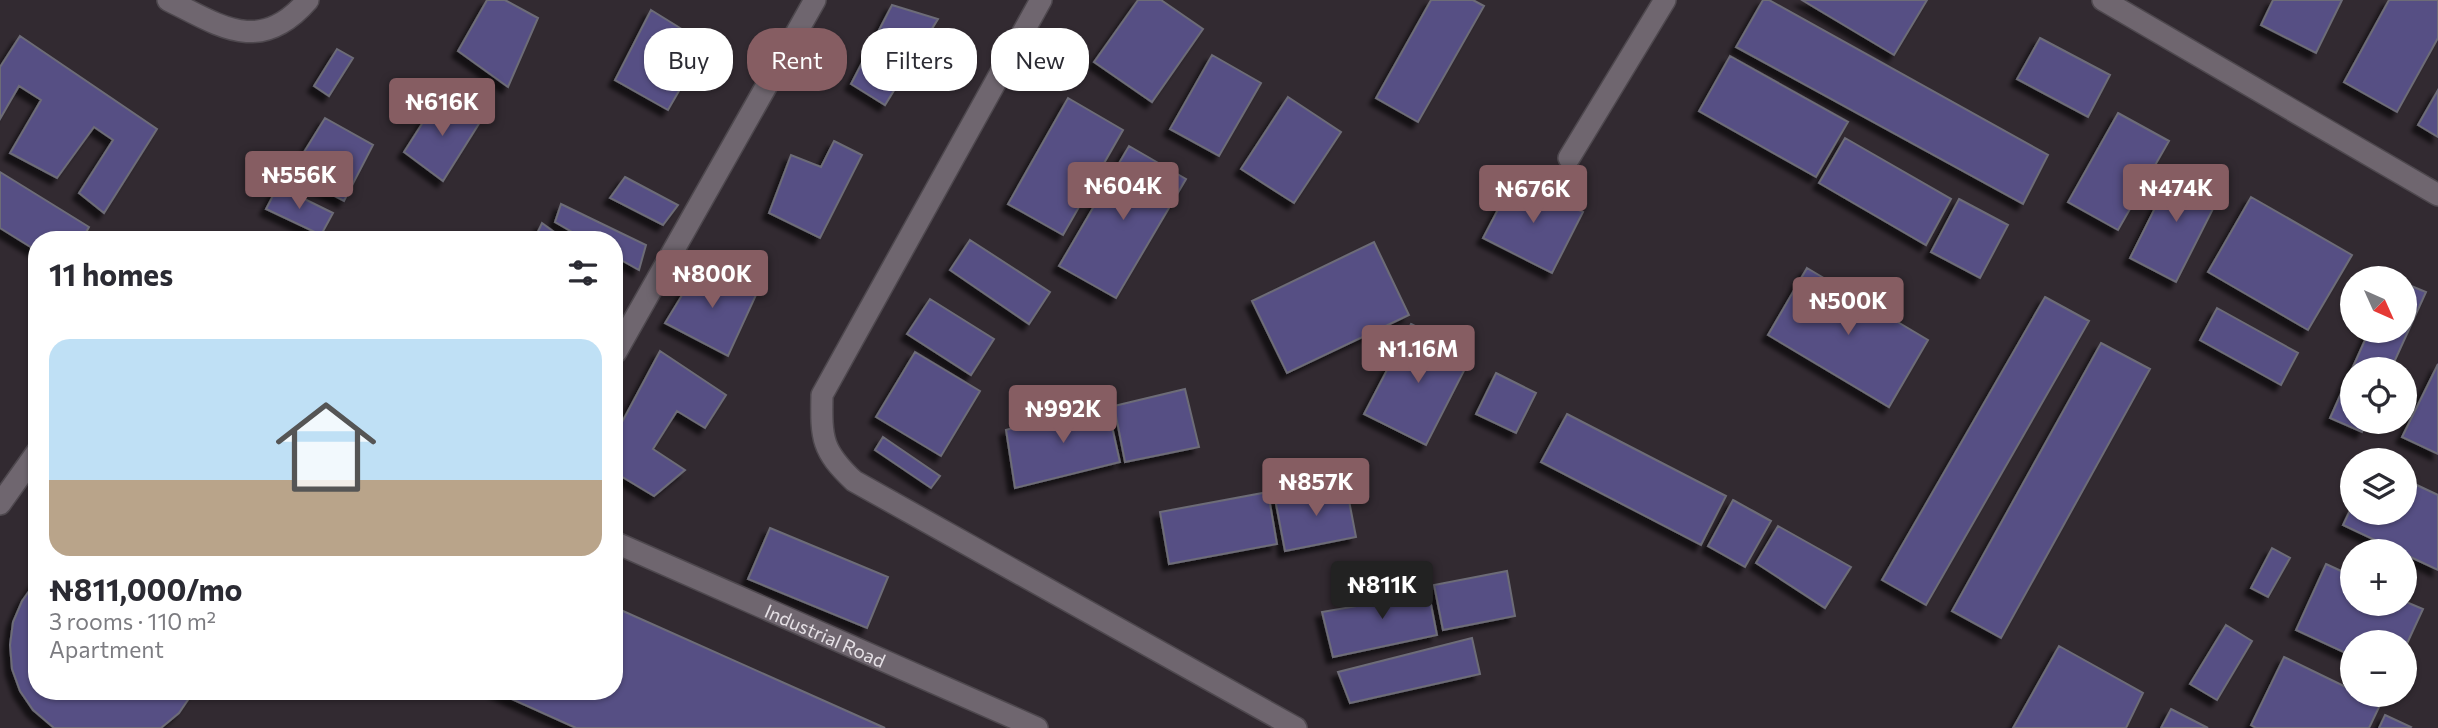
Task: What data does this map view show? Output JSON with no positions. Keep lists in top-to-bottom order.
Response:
{
  "streets": {
    "street": ["Industrial Road"]
  },
  "north": "bottom right",
  "page": {
    "chip": [
      "Buy",
      "Rent",
      "Filters",
      "New"
    ],
    "price": [
      "₦616K",
      "₦556K",
      "₦604K",
      "₦474K",
      "₦676K",
      "₦800K",
      "₦500K",
      "₦1.16M",
      "₦992K",
      "₦857K",
      "₦811K"
    ],
    "heading": "11 homes",
    "map_buttons": ["+", "−"],
    "list": [
      {
        "name": "₦811,000/mo",
        "note": "3 rooms · 110 m² · Apartment"
      }
    ]
  }
}
